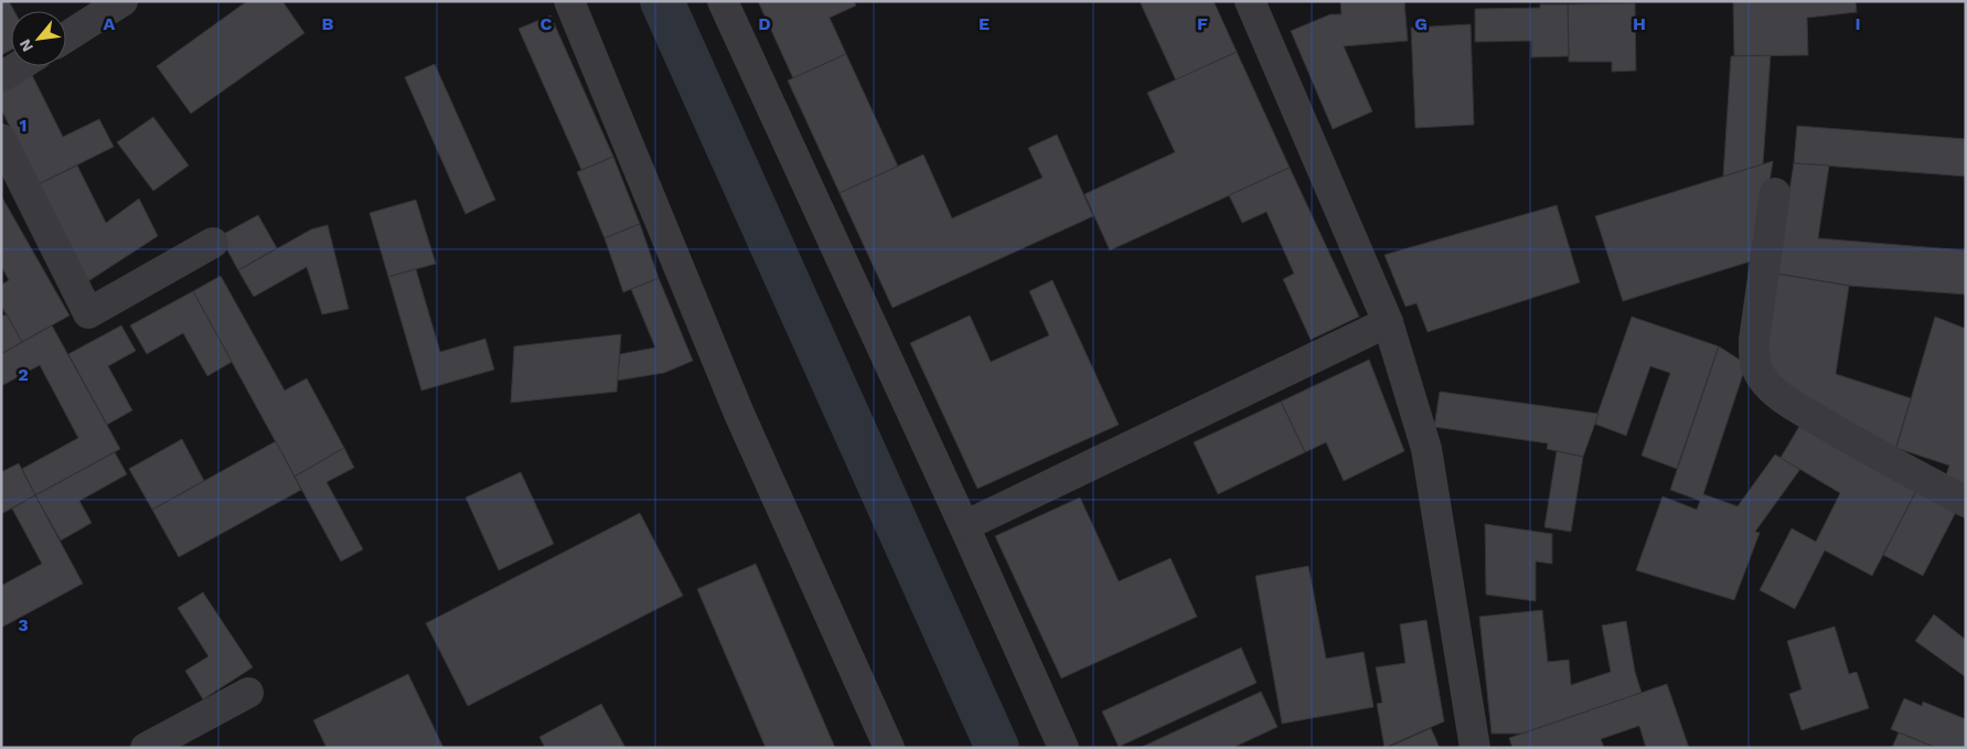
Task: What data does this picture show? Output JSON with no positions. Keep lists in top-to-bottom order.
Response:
{
  "north": "bottom left",
  "grid": {
    "columns": [
      "A",
      "B",
      "C",
      "D",
      "E",
      "F",
      "G",
      "H",
      "I"
    ],
    "rows": ["1", "2", "3"]
  }
}
